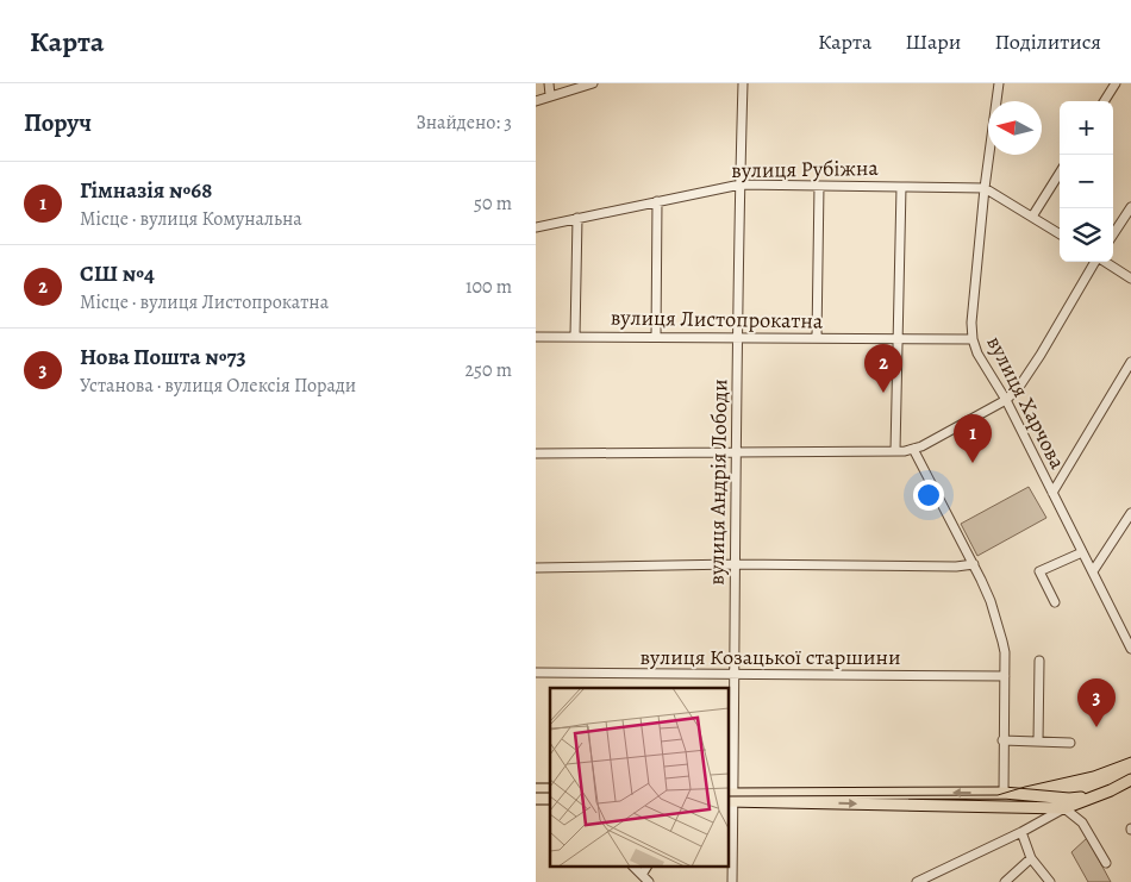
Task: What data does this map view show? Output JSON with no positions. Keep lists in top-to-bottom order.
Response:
{
  "streets": {
    "street": [
      "вулиця Рубіжна",
      "вулиця Листопрокатна",
      "вулиця Харчова",
      "вулиця Андрія Лободи",
      "вулиця Козацької старшини"
    ]
  },
  "crossings": [
    ["вулиця Рубіжна", "вулиця Харчова"],
    ["вулиця Рубіжна", "вулиця Андрія Лободи"],
    ["вулиця Листопрокатна", "вулиця Харчова"],
    ["вулиця Листопрокатна", "вулиця Андрія Лободи"],
    ["вулиця Андрія Лободи", "вулиця Козацької старшини"]
  ],
  "north": "left",
  "page": {
    "header": "Карта",
    "nav": ["Карта", "Шари", "Поділитися"],
    "heading": ["Поруч", "Знайдено: 3"],
    "map_buttons": ["+", "−"],
    "list": [
      {
        "mark": "1",
        "name": "Гімназія №68",
        "note": "Місце · вулиця Комунальна",
        "value": "50 m"
      },
      {
        "mark": "2",
        "name": "СШ №4",
        "note": "Місце · вулиця Листопрокатна",
        "value": "100 m"
      },
      {
        "mark": "3",
        "name": "Нова Пошта №73",
        "note": "Установа · вулиця Олексія Поради",
        "value": "250 m"
      }
    ],
    "pins": ["2", "1", "3"]
  }
}
